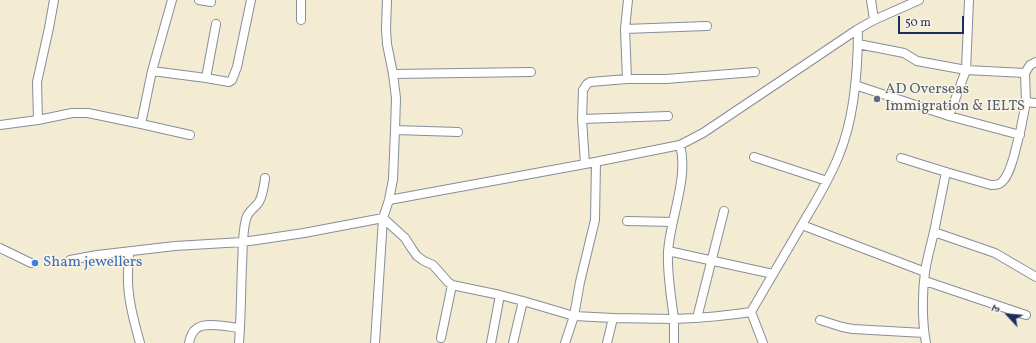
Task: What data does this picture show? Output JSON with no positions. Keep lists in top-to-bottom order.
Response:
{
  "places": ["AD Overseas Immigration & IELTS", "Sham jewellers"],
  "scale_bar": "50 m",
  "north": "top left"
}
